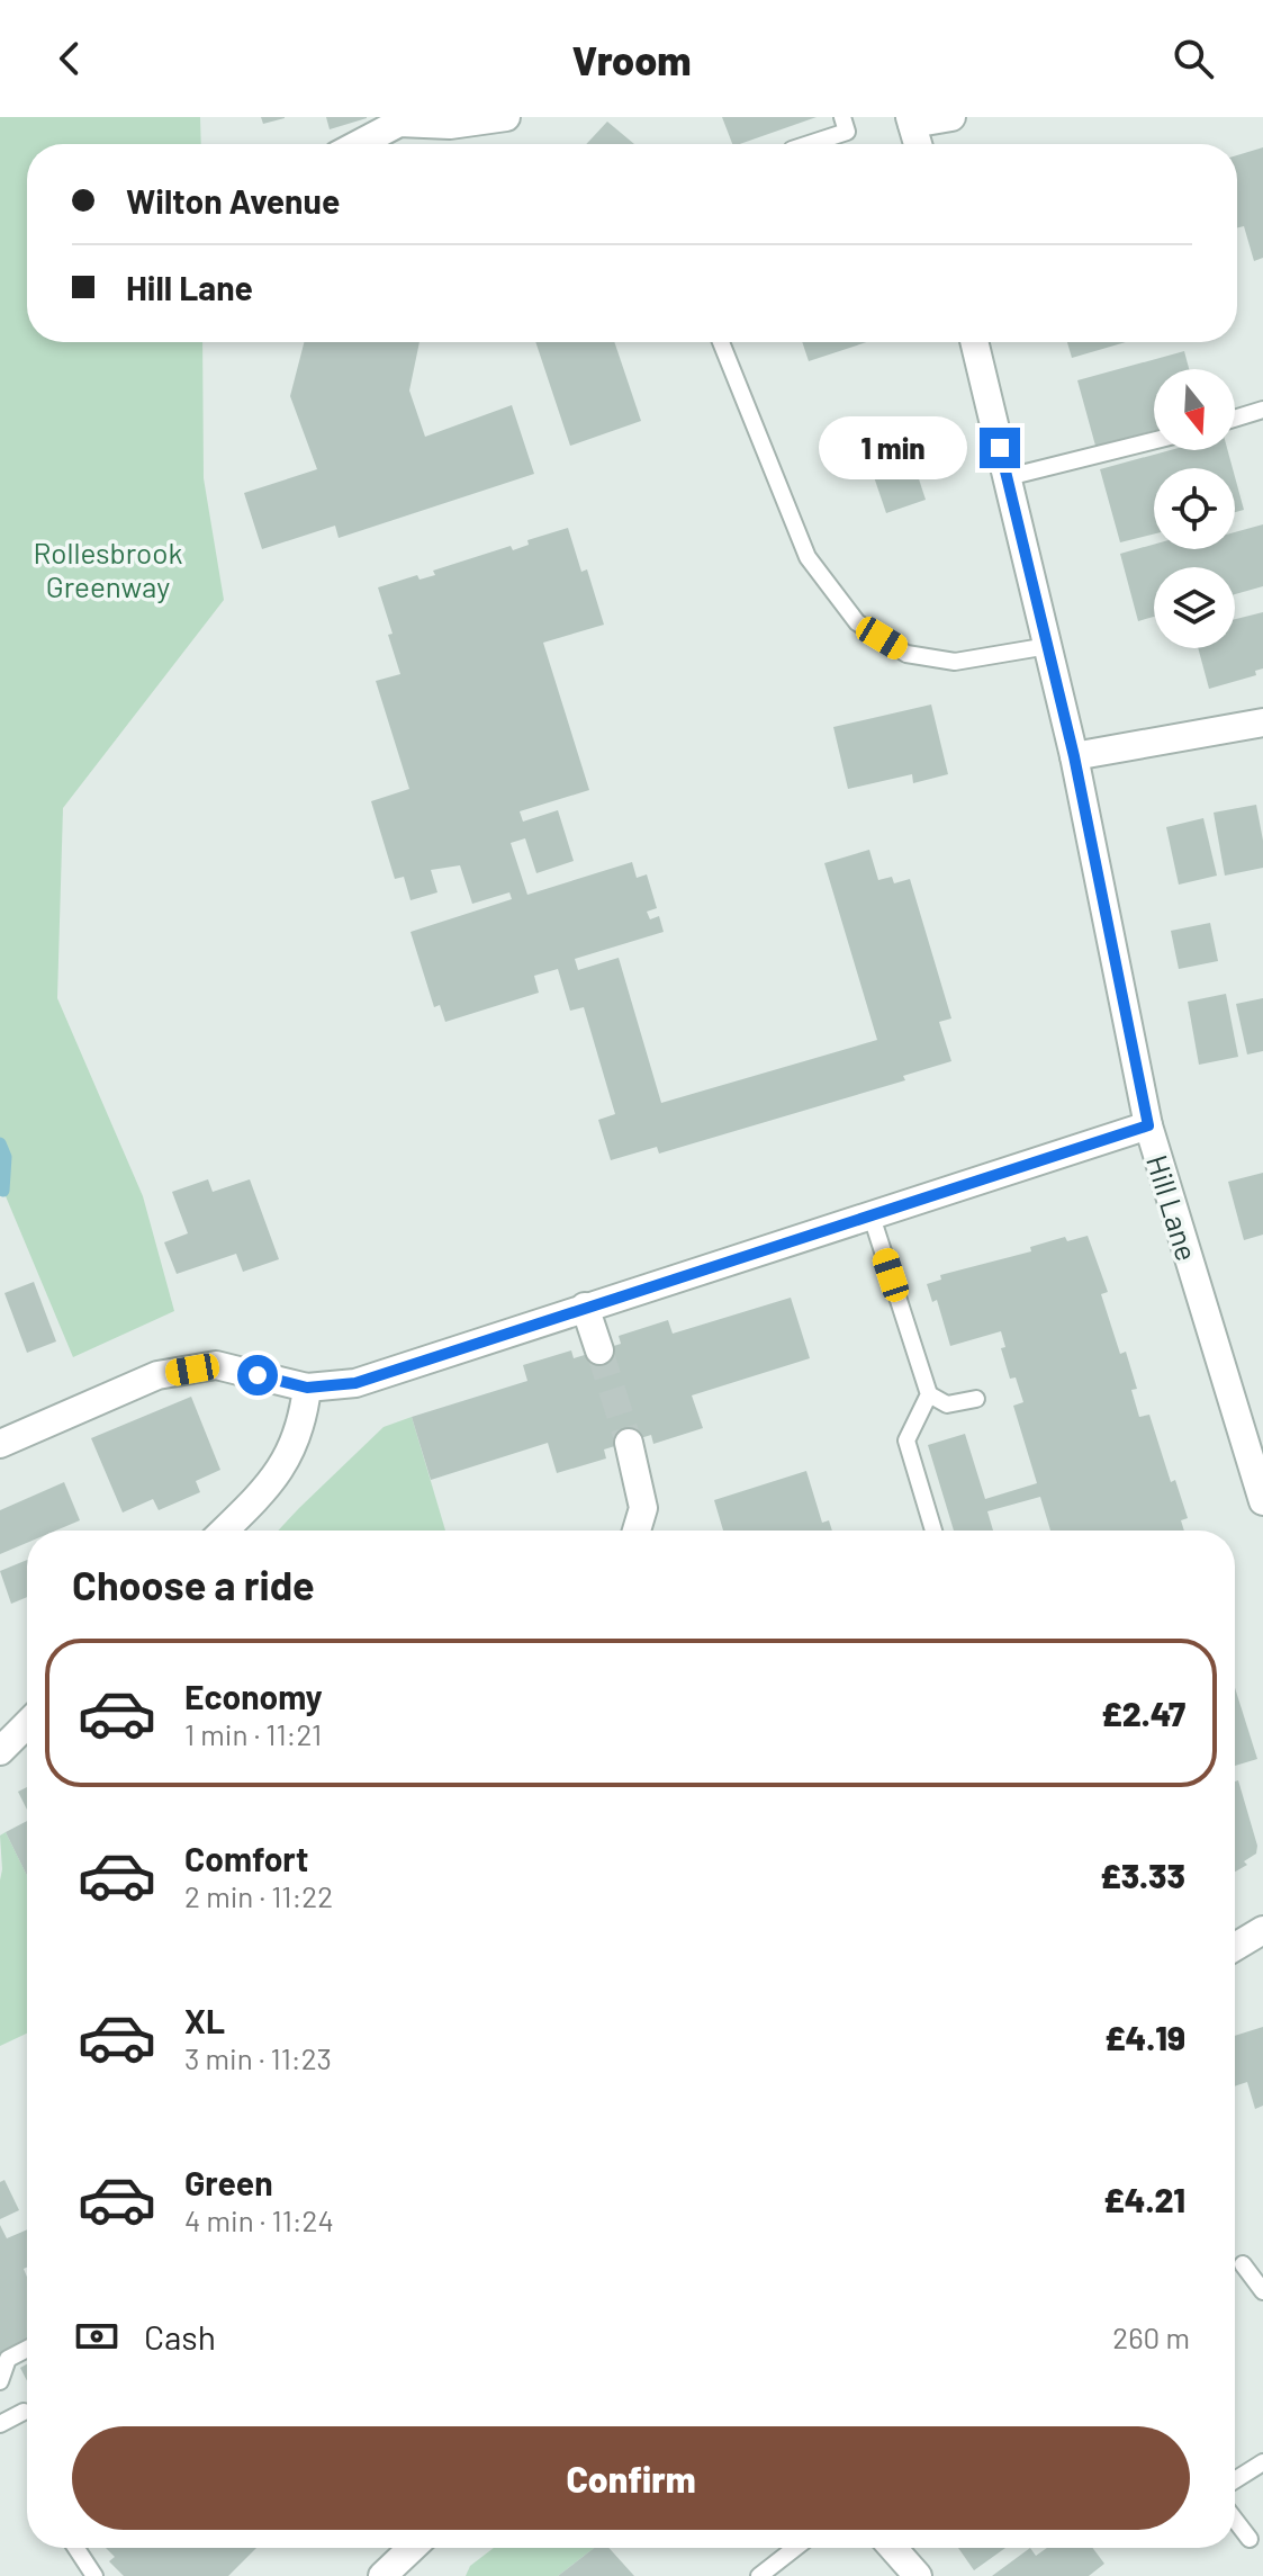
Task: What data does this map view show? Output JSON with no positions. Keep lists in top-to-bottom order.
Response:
{
  "streets": {
    "street": ["Hill Lane"]
  },
  "parks": ["Rollesbrook Greenway"],
  "north": "bottom",
  "page": {
    "header": "Vroom",
    "banner": ["Wilton Avenue", "Hill Lane"],
    "bubble": "1 min",
    "heading": "Choose a ride",
    "list": [
      {
        "name": "Economy",
        "note": "1 min · 11:21",
        "value": "£2.47"
      },
      {
        "name": "Comfort",
        "note": "2 min · 11:22",
        "value": "£3.33"
      },
      {
        "name": "XL",
        "note": "3 min · 11:23",
        "value": "£4.19"
      },
      {
        "name": "Green",
        "note": "4 min · 11:24",
        "value": "£4.21"
      }
    ],
    "pay": ["Cash", "260 m"],
    "buttons": "Confirm"
  }
}
